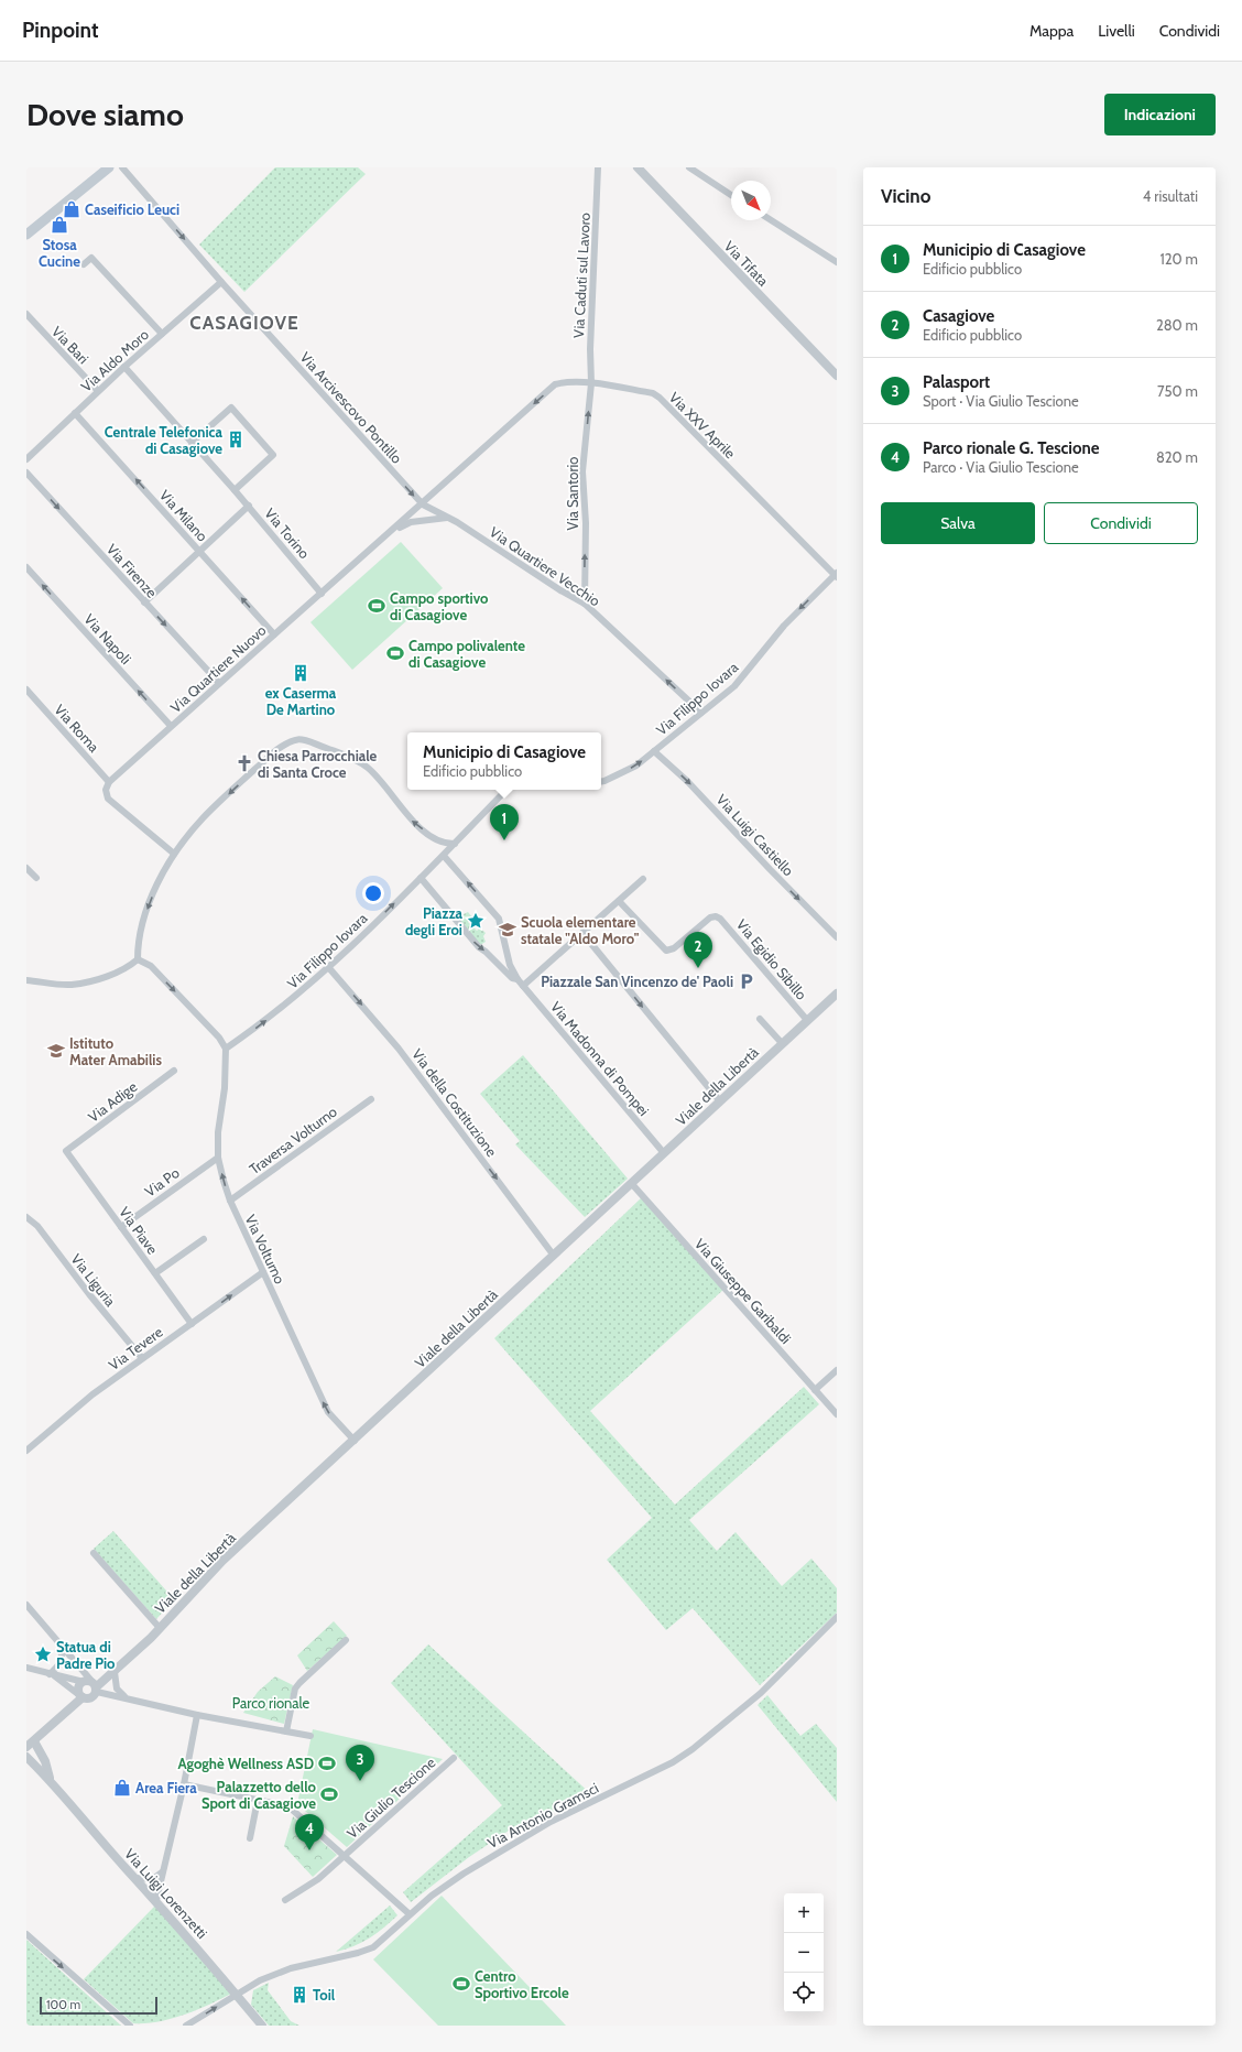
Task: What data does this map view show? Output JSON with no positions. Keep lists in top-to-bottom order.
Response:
{
  "streets": {
    "street": [
      "Via Tifata",
      "Via Caduti sul Lavoro",
      "Via Bari",
      "Via Aldo Moro",
      "Via Arcivescovo Pontillo",
      "Via XXV Aprile",
      "Via Santorio",
      "Via Milano",
      "Via Torino",
      "Via Quartiere Vecchio",
      "Via Firenze",
      "Via Napoli",
      "Via Quartiere Nuovo",
      "Via Filippo Iovara",
      "Via Roma",
      "Via Luigi Castiello",
      "Via Egidio Sibillo",
      "Via Madonna di Pompei",
      "Viale della Libertà",
      "Via Adige",
      "Via della Costituzione",
      "Traversa Volturno",
      "Via Po",
      "Via Piave",
      "Via Volturno",
      "Via Liguria",
      "Via Giuseppe Garibaldi",
      "Via Tevere",
      "Via Giulio Tescione",
      "Via Antonio Gramsci",
      "Via Luigi Lorenzetti"
    ]
  },
  "crossings": [
    ["Via Caduti sul Lavoro", "Via XXV Aprile"],
    ["Via Caduti sul Lavoro", "Via Santorio"],
    ["Via Bari", "Via Aldo Moro"],
    ["Via Aldo Moro", "Via Arcivescovo Pontillo"],
    ["Via Aldo Moro", "Via Milano"],
    ["Via Aldo Moro", "Via Torino"],
    ["Via Arcivescovo Pontillo", "Via XXV Aprile"],
    ["Via Arcivescovo Pontillo", "Via Quartiere Vecchio"],
    ["Via Arcivescovo Pontillo", "Via Quartiere Nuovo"],
    ["Via XXV Aprile", "Via Santorio"],
    ["Via XXV Aprile", "Via Quartiere Vecchio"],
    ["Via XXV Aprile", "Via Quartiere Nuovo"],
    ["Via XXV Aprile", "Via Filippo Iovara"],
    ["Via Santorio", "Via Quartiere Vecchio"],
    ["Via Milano", "Via Quartiere Nuovo"],
    ["Via Torino", "Via Quartiere Nuovo"],
    ["Via Quartiere Vecchio", "Via Quartiere Nuovo"],
    ["Via Quartiere Vecchio", "Via Filippo Iovara"],
    ["Via Firenze", "Via Quartiere Nuovo"],
    ["Via Napoli", "Via Quartiere Nuovo"],
    ["Via Quartiere Nuovo", "Via Roma"],
    ["Via Filippo Iovara", "Via Luigi Castiello"],
    ["Via Filippo Iovara", "Via della Costituzione"],
    ["Via Filippo Iovara", "Via Volturno"],
    ["Via Egidio Sibillo", "Viale della Libertà"],
    ["Via Madonna di Pompei", "Viale della Libertà"],
    ["Viale della Libertà", "Via della Costituzione"],
    ["Viale della Libertà", "Via Volturno"],
    ["Viale della Libertà", "Via Giuseppe Garibaldi"],
    ["Via Adige", "Via Piave"],
    ["Traversa Volturno", "Via Volturno"],
    ["Via Po", "Via Piave"],
    ["Via Po", "Via Volturno"],
    ["Via Piave", "Via Tevere"],
    ["Via Volturno", "Via Tevere"],
    ["Via Liguria", "Via Tevere"],
    ["Via Giulio Tescione", "Via Antonio Gramsci"],
    ["Via Antonio Gramsci", "Via Luigi Lorenzetti"]
  ],
  "one_way": [
    "Via Arcivescovo Pontillo",
    "Via XXV Aprile",
    "Via Santorio",
    "Via Milano",
    "Via Quartiere Vecchio",
    "Via Firenze",
    "Via Napoli",
    "Via Luigi Castiello",
    "Via della Costituzione",
    "Via Volturno"
  ],
  "districts": ["CASAGIOVE"],
  "parks": ["Parco rionale"],
  "places": {
    "shop": ["Caseificio Leuci", "Stosa Cucine", "Area Fiera"],
    "building": ["Centrale Telefonica di Casagiove", "ex Caserma De Martino", "Toil"],
    "sports": [
      "Campo sportivo di Casagiove",
      "Campo polivalente di Casagiove",
      "Agoghè Wellness ASD",
      "Palazzetto dello Sport di Casagiove",
      "Centro Sportivo Ercole"
    ],
    "church": ["Chiesa Parrocchiale di Santa Croce"],
    "place": ["Piazza degli Eroi", "Statua di Padre Pio"],
    "school or university": ["Scuola elementare statale \"Aldo Moro\"", "Istituto Mater Amabilis"],
    "parking": ["Piazzale San Vincenzo de' Paoli"]
  },
  "scale_bar": "100 m",
  "north": "bottom right",
  "page": {
    "header": "Pinpoint",
    "nav": ["Mappa", "Livelli", "Condividi"],
    "buttons": [
      "Indicazioni",
      ["Salva", "Condividi"]
    ],
    "title": "Dove siamo",
    "heading": ["Vicino", "4 risultati"],
    "list": [
      {
        "mark": "1",
        "name": "Municipio di Casagiove",
        "note": "Edificio pubblico",
        "value": "120 m"
      },
      {
        "mark": "2",
        "name": "Casagiove",
        "note": "Edificio pubblico",
        "value": "280 m"
      },
      {
        "mark": "3",
        "name": "Palasport",
        "note": "Sport · Via Giulio Tescione",
        "value": "750 m"
      },
      {
        "mark": "4",
        "name": "Parco rionale G. Tescione",
        "note": "Parco · Via Giulio Tescione",
        "value": "820 m"
      }
    ],
    "popup": ["Municipio di Casagiove", "Edificio pubblico"],
    "pins": [
      "1",
      "2",
      "3",
      "4"
    ],
    "map_buttons": ["+", "−"],
    "scale": "100 m"
  }
}
